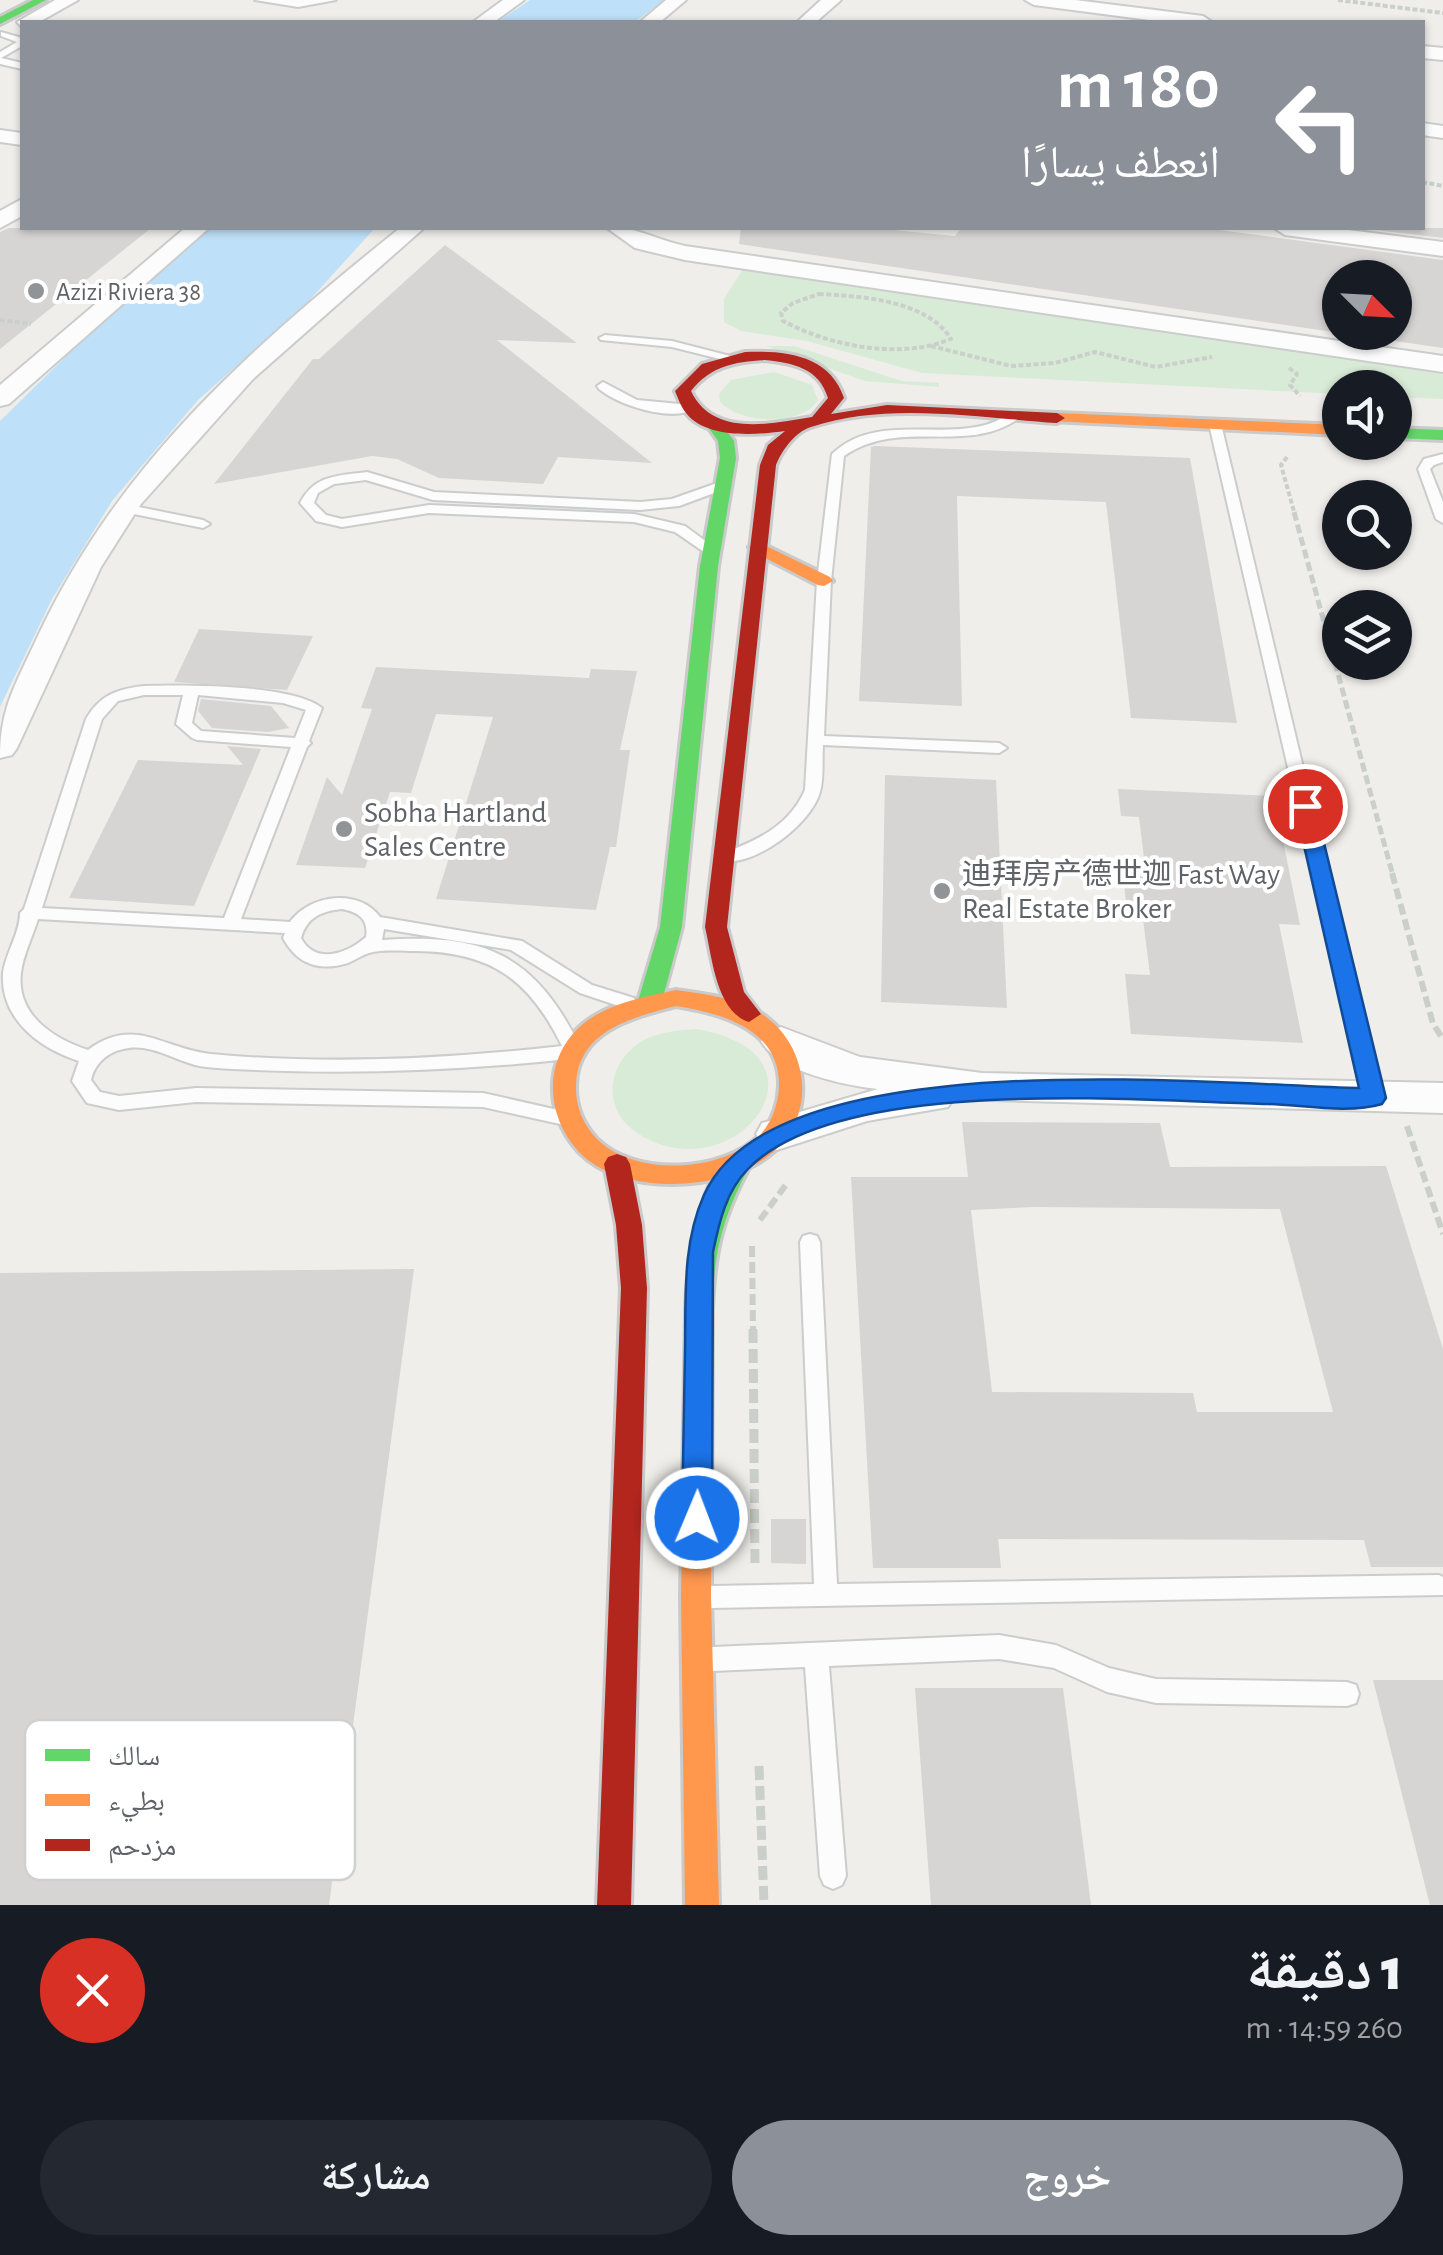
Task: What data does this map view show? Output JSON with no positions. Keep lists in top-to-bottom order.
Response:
{
  "places": ["Azizi Riviera 38", "Sobha Hartland Sales Centre", "迪拜房产德世迦 Fast Way Real Estate Broker"],
  "legend": ["سالك", "بطيء", "مزدحم"],
  "north": "bottom right",
  "page": {
    "turn": ["180 m", "انعطف يسارًا"],
    "heading": ["1 دقيقة", "260 m · 14:59"],
    "buttons": ["خروج", "مشاركة"]
  }
}
